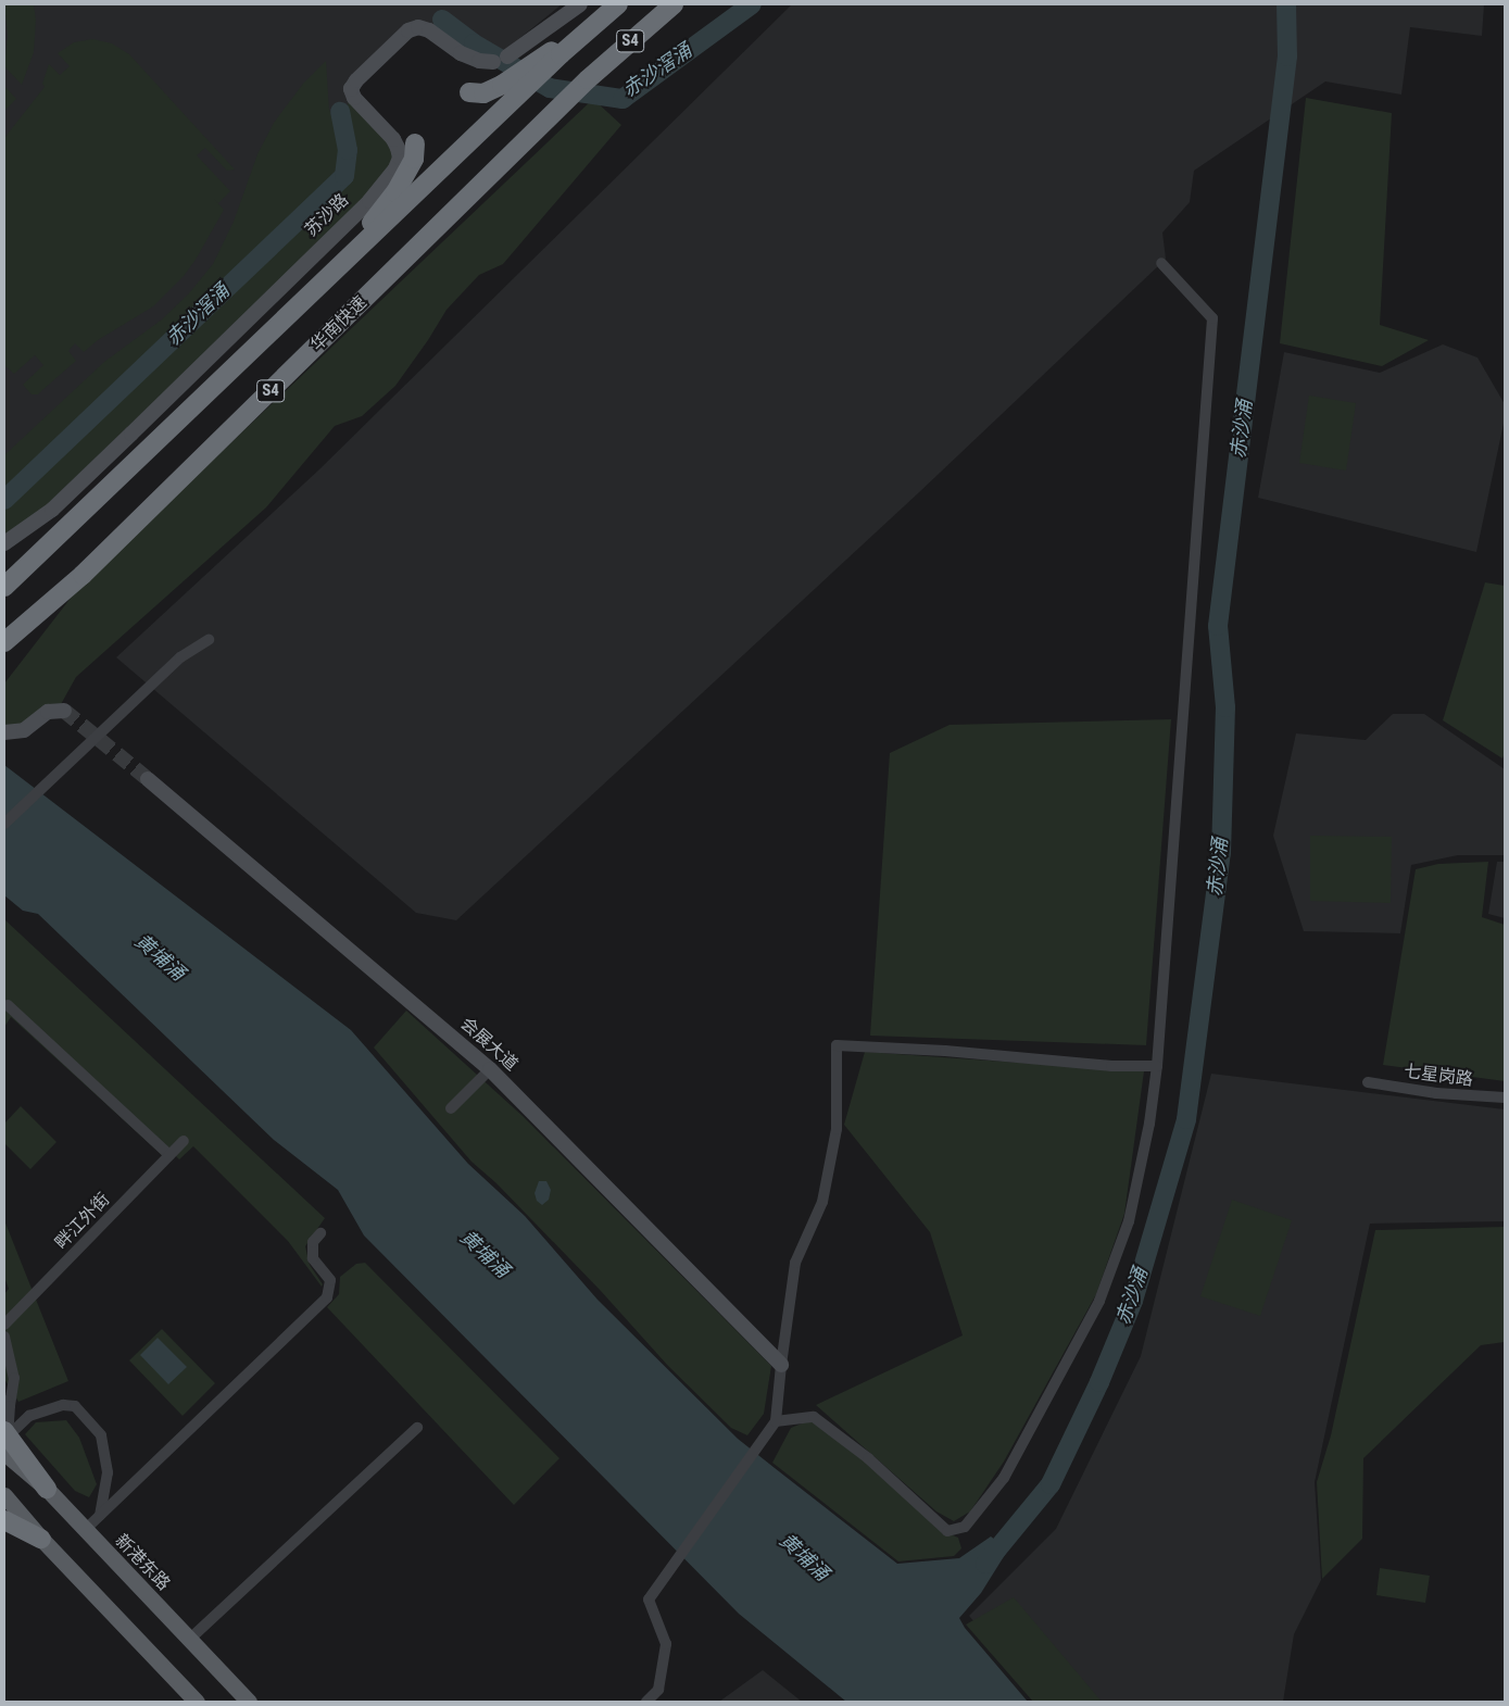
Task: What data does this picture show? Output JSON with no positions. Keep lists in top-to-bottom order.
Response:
{
  "streets": {
    "highway": ["S4", "华南快速"],
    "main road": ["新港东路"],
    "street": [
      "苏沙路",
      "会展大道",
      "七星岗路",
      "畔江外街"
    ]
  },
  "water": ["赤沙滘涌", "赤沙涌", "黄埔涌"]
}
